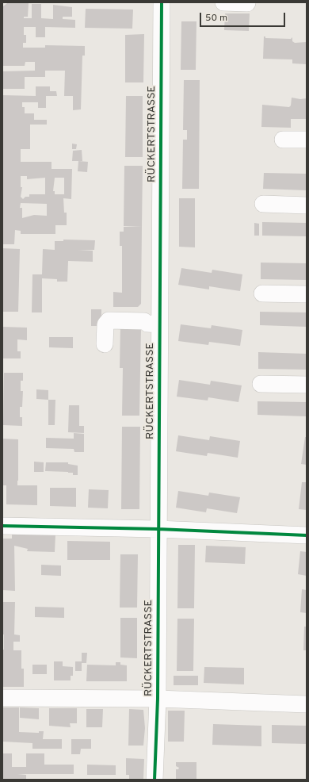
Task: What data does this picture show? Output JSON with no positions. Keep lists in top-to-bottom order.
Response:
{
  "streets": {
    "street": ["RÜCKERTSTRASSE"]
  },
  "scale_bar": "50 m"
}
